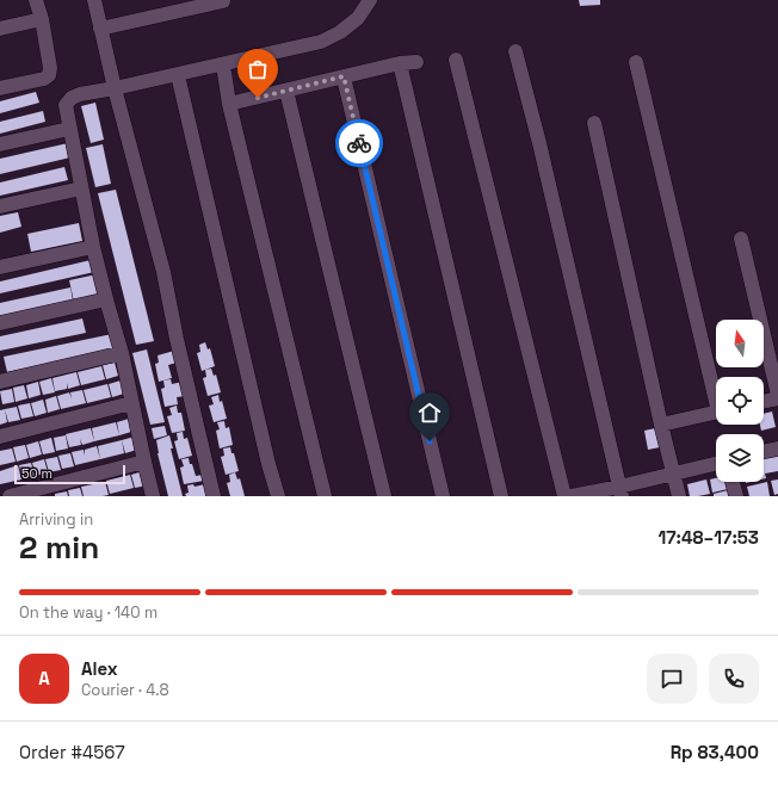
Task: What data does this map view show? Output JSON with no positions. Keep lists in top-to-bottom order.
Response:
{
  "scale_bar": "50 m",
  "north": "top",
  "page": {
    "scale": "50 m",
    "heading": ["2 min", "Arriving in", "17:48–17:53"],
    "panel": [
      "Alex",
      "Courier · 4.8",
      "Order #4567",
      "Rp 83,400"
    ],
    "bar": "On the way · 140 m",
    "round": "A"
  }
}
